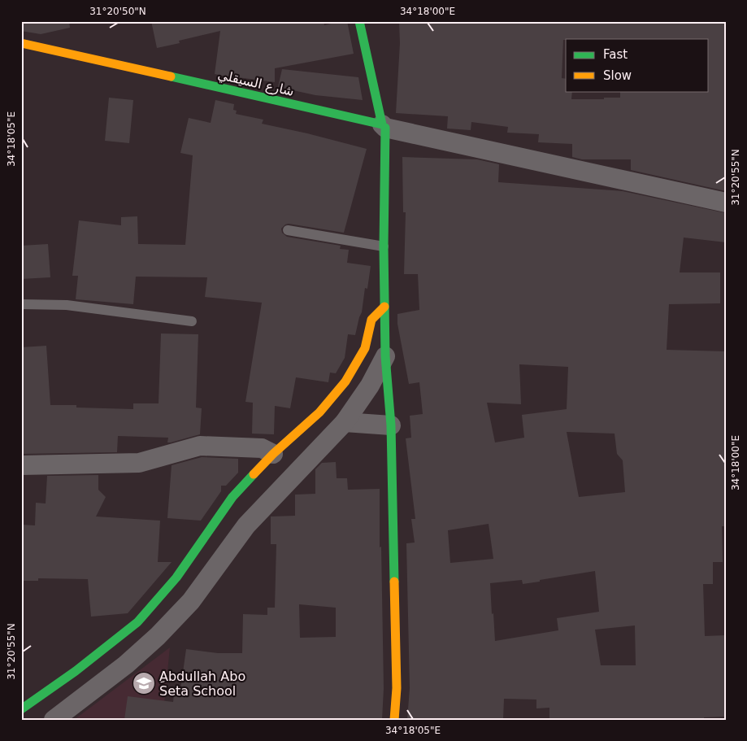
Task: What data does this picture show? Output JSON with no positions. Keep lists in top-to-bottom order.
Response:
{
  "streets": {
    "street": ["شارع السيقلي"]
  },
  "places": {
    "school or university": ["ِAbdullah Abo Seta School"]
  },
  "legend": ["Fast", "Slow"],
  "coordinates": [
    "31°20'50\"N",
    "34°18'00\"E",
    "34°18'05\"E",
    "31°20'55\"N"
  ]
}
